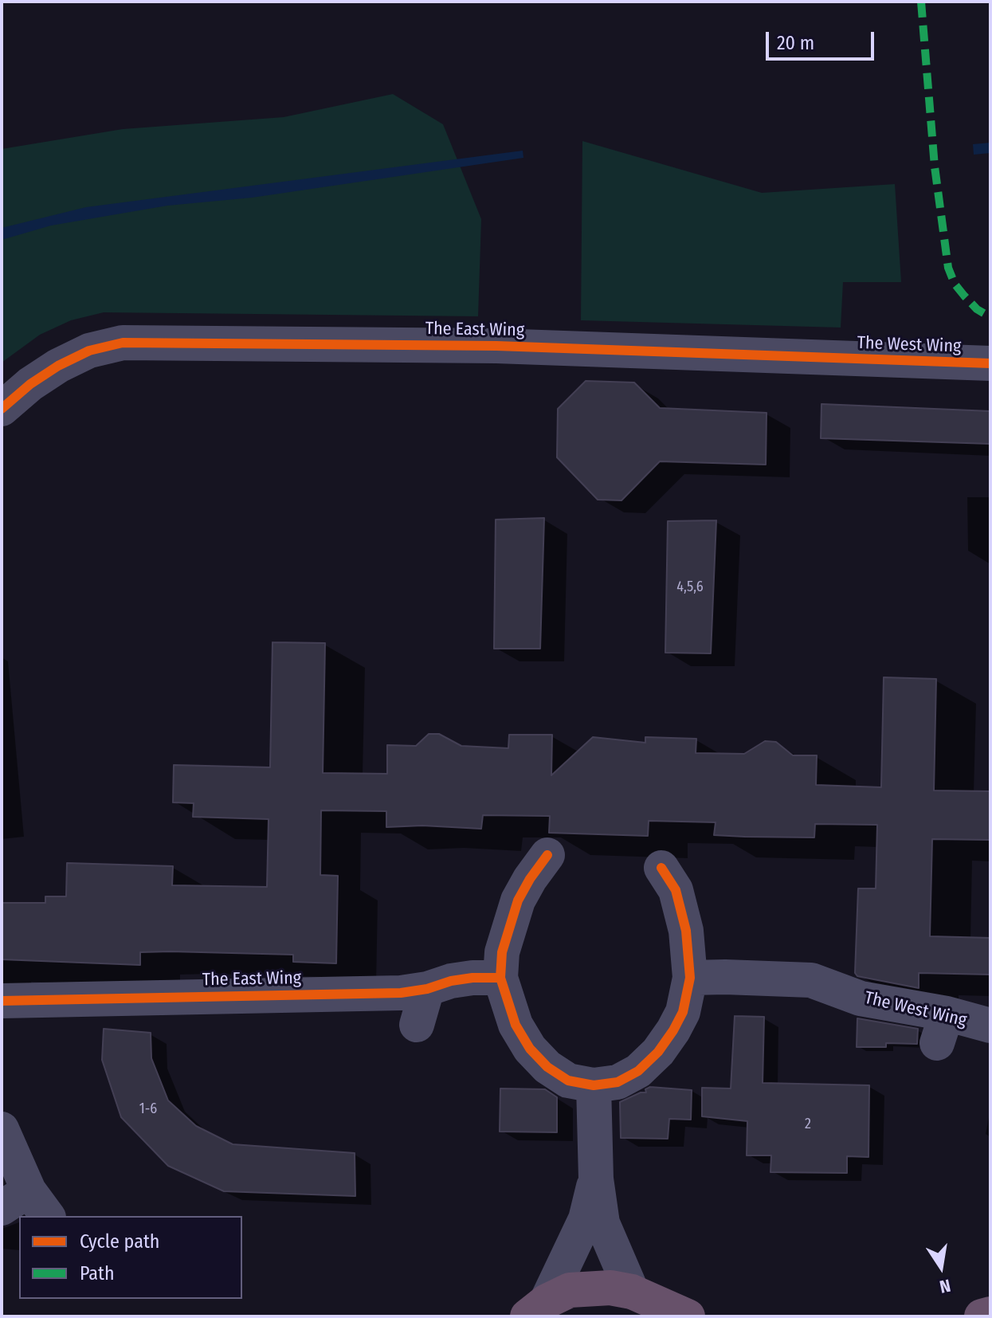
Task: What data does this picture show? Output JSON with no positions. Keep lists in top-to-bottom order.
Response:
{
  "streets": {
    "street": ["The East Wing", "The West Wing"]
  },
  "crossings": [
    ["The East Wing", "The West Wing"]
  ],
  "house_numbers": ["4,5,6", "1-6", "2"],
  "legend": ["Cycle path", "Path"],
  "scale_bar": "20 m",
  "north": "bottom"
}
